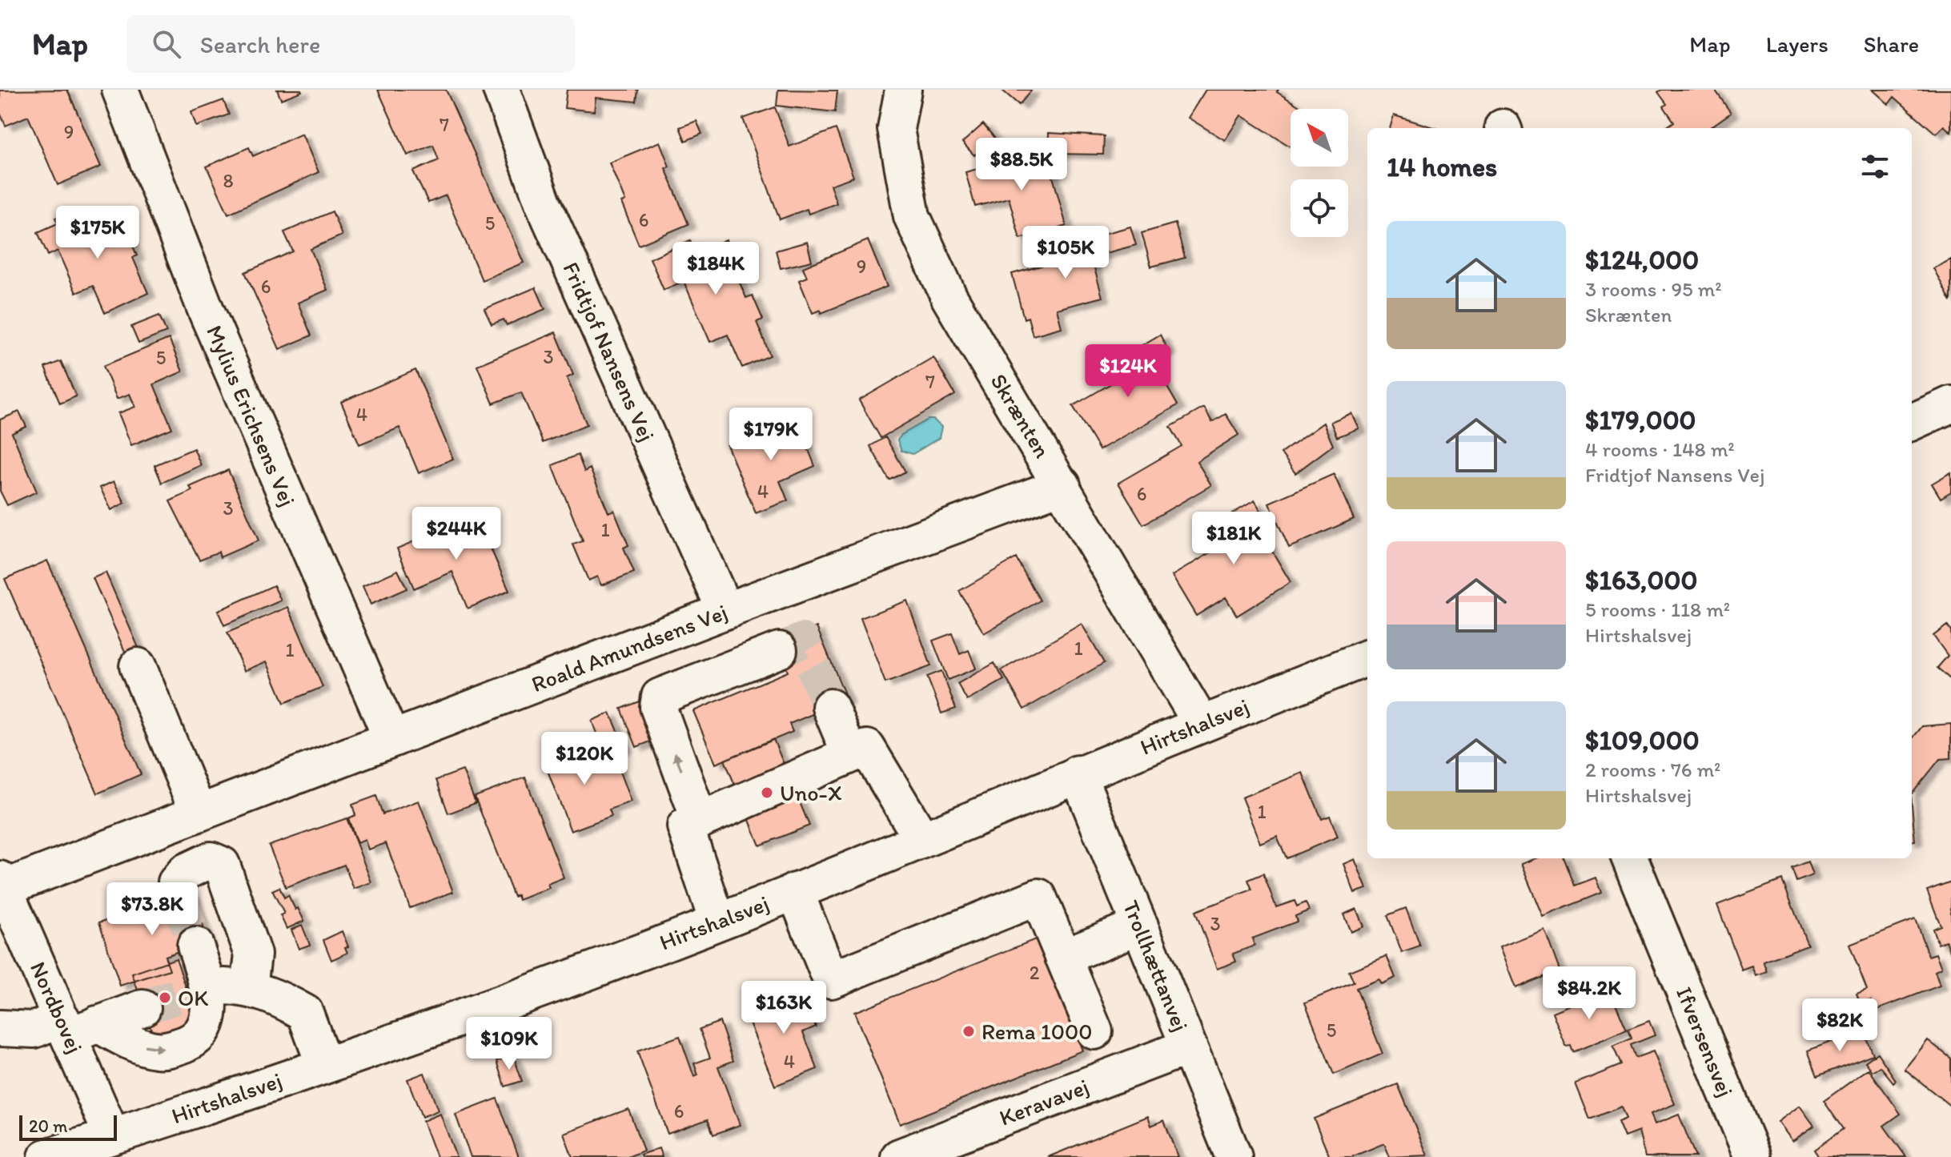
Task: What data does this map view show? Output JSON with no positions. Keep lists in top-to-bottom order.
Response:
{
  "streets": {
    "street": [
      "Fridtjof Nansens Vej",
      "Mylius Erichsens Vej",
      "Skrænten",
      "Roald Amundsens Vej",
      "Hirtshalsvej",
      "Trollhættanvej",
      "Nordbovej",
      "Ifversensvej",
      "Keravavej"
    ]
  },
  "crossings": [
    ["Fridtjof Nansens Vej", "Roald Amundsens Vej"],
    ["Mylius Erichsens Vej", "Roald Amundsens Vej"],
    ["Skrænten", "Roald Amundsens Vej"],
    ["Skrænten", "Hirtshalsvej"],
    ["Roald Amundsens Vej", "Nordbovej"],
    ["Hirtshalsvej", "Trollhættanvej"],
    ["Hirtshalsvej", "Nordbovej"],
    ["Trollhættanvej", "Keravavej"]
  ],
  "places": ["Uno-X", "OK", "Rema 1000"],
  "house_numbers": [
    "7",
    "9",
    "8",
    "6",
    "5",
    "9",
    "6",
    "3",
    "5",
    "7",
    "4",
    "4",
    "6",
    "3",
    "1",
    "1",
    "1",
    "1",
    "3",
    "2",
    "5",
    "4",
    "6"
  ],
  "scale_bar": "20 m",
  "north": "top left",
  "page": {
    "header": "Map",
    "search": "Search here",
    "nav": ["Map", "Layers", "Share"],
    "heading": "14 homes",
    "price": [
      "$88.5K",
      "$175K",
      "$105K",
      "$184K",
      "$124K",
      "$179K",
      "$244K",
      "$181K",
      "$120K",
      "$73.8K",
      "$84.2K",
      "$163K",
      "$82K",
      "$109K"
    ],
    "list": [
      {
        "name": "$124,000",
        "note": "3 rooms · 95 m² · Skrænten"
      },
      {
        "name": "$179,000",
        "note": "4 rooms · 148 m² · Fridtjof Nansens Vej"
      },
      {
        "name": "$163,000",
        "note": "5 rooms · 118 m² · Hirtshalsvej"
      },
      {
        "name": "$109,000",
        "note": "2 rooms · 76 m² · Hirtshalsvej"
      }
    ],
    "scale": "20 m"
  }
}
